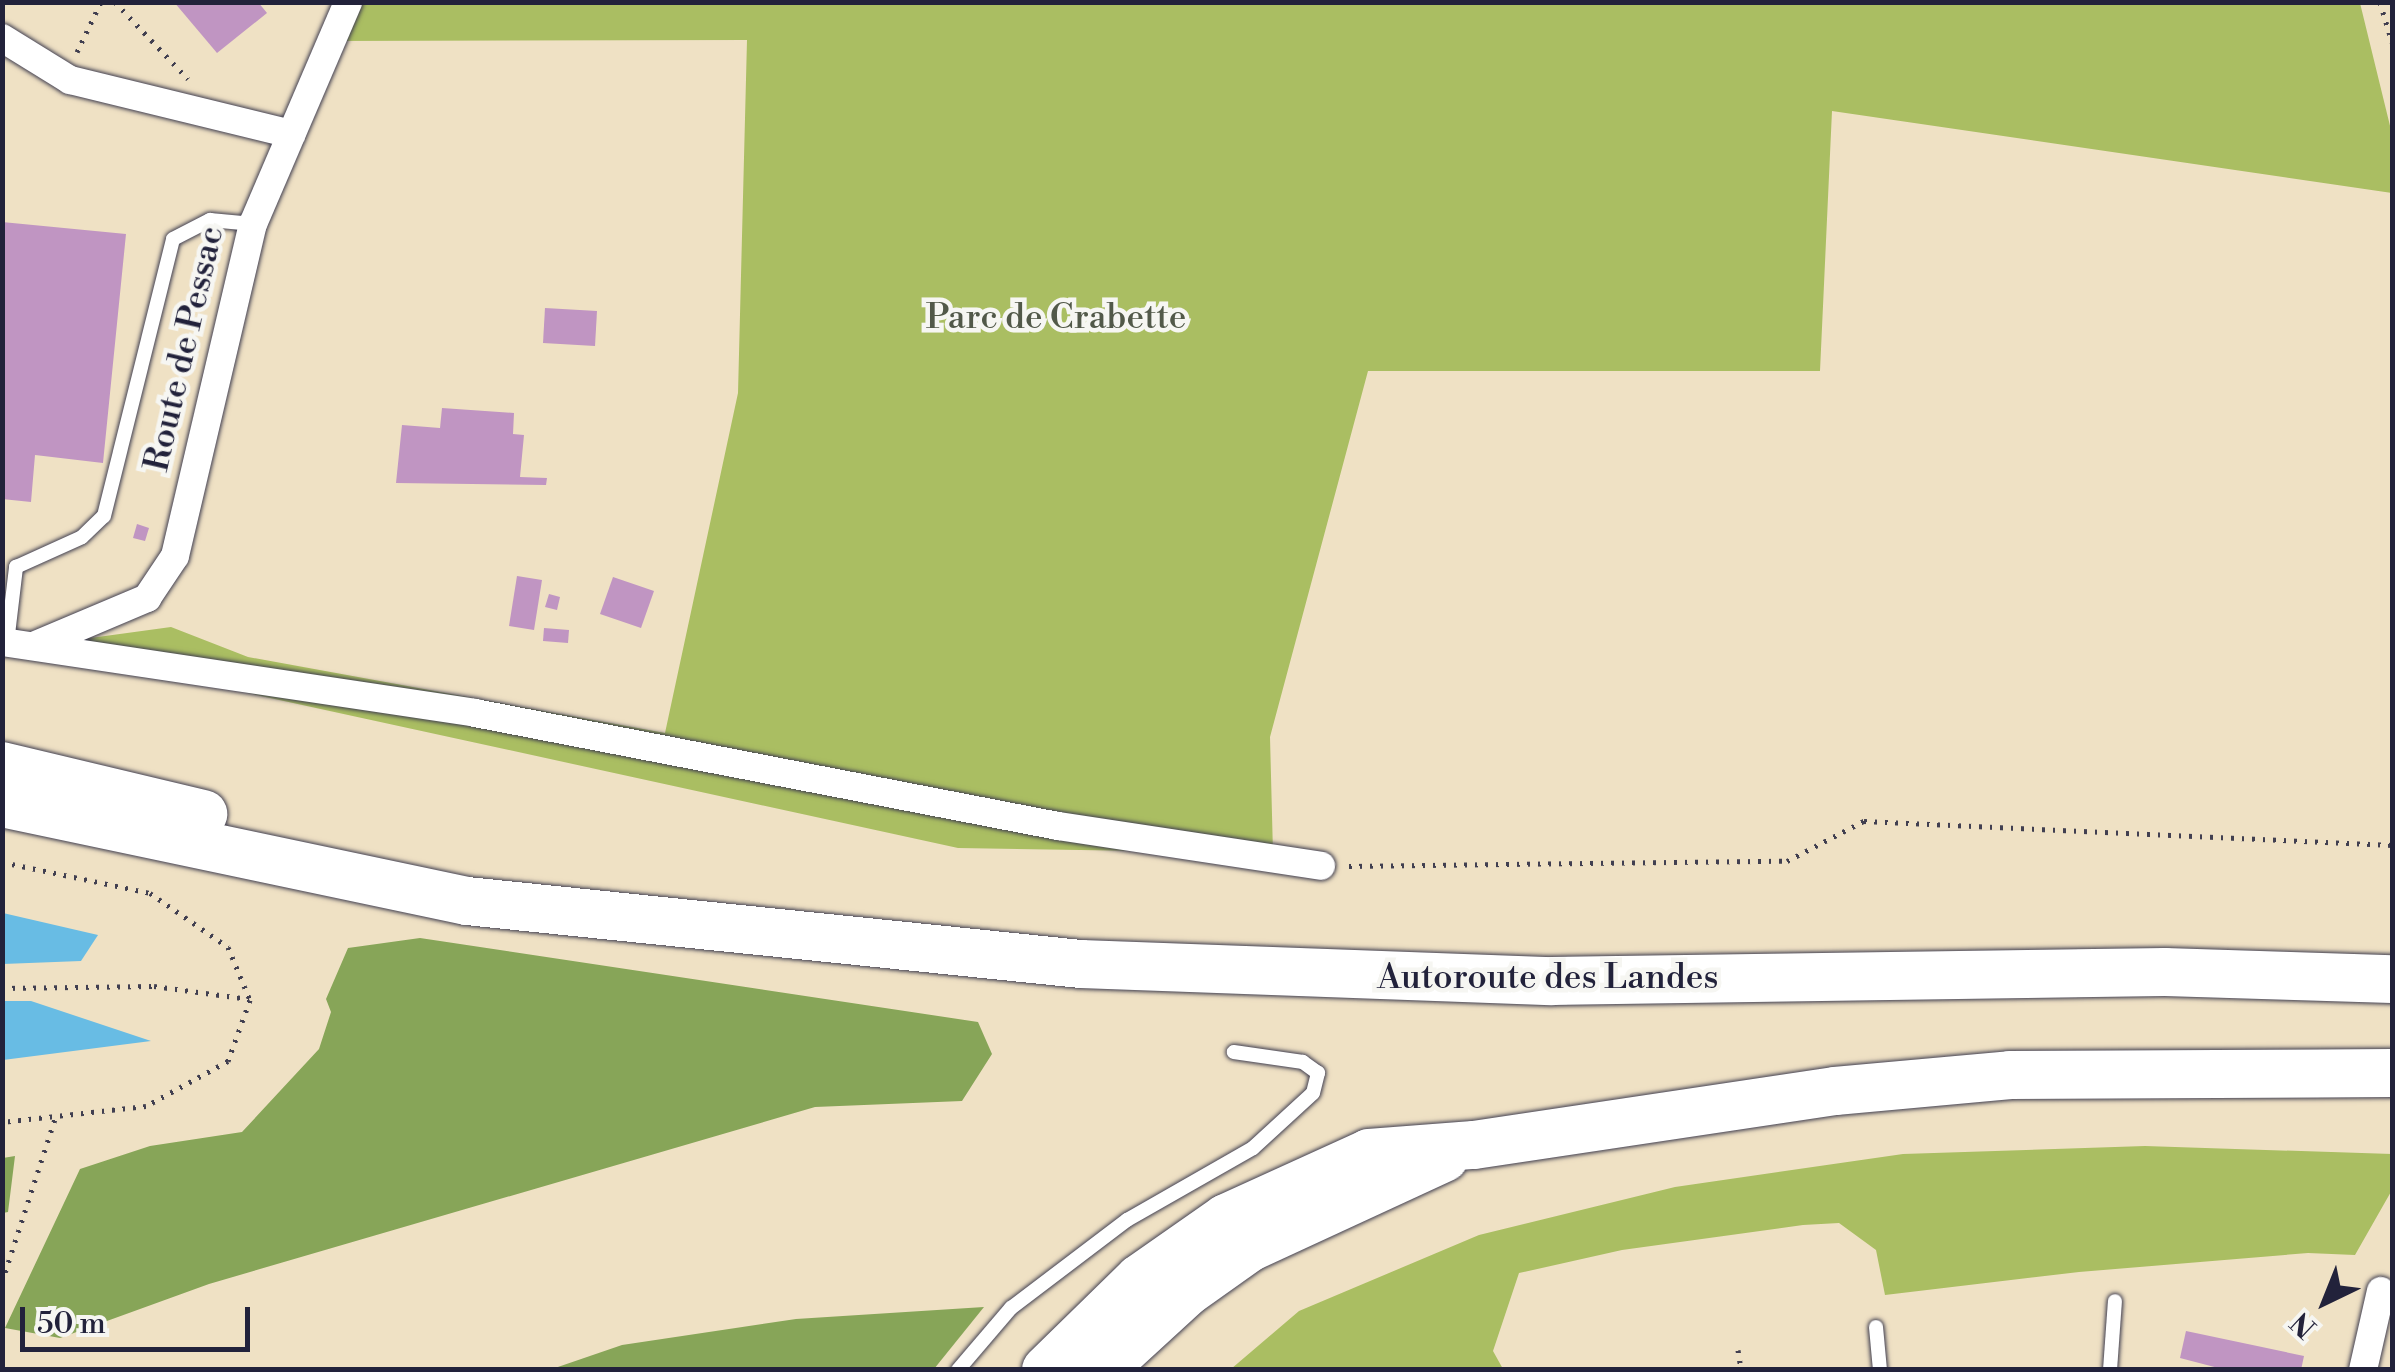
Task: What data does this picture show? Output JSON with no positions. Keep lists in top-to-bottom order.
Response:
{
  "streets": {
    "highway": ["Autoroute des Landes"],
    "street": ["Route de Pessac"]
  },
  "parks": ["Parc de Crabette"],
  "scale_bar": "50 m",
  "north": "bottom left"
}
